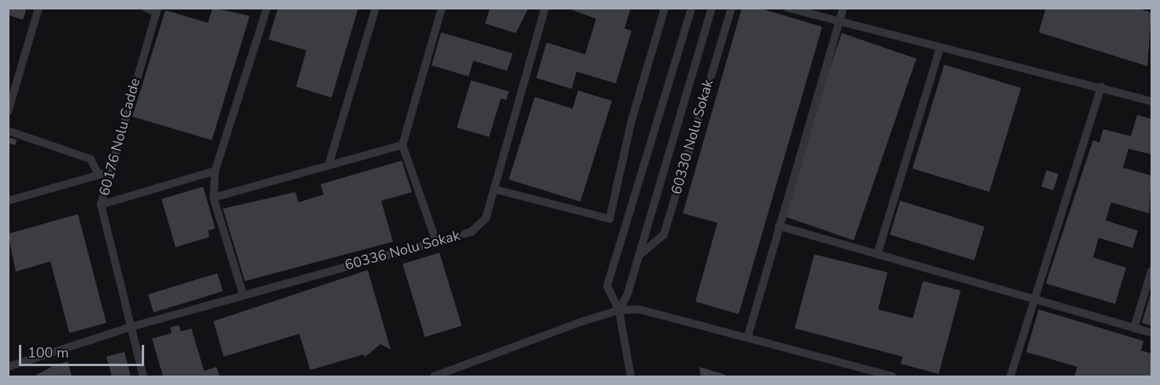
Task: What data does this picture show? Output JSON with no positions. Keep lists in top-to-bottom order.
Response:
{
  "streets": {
    "street": ["60176 Nolu Cadde", "60330 Nolu Sokak", "60336 Nolu Sokak"]
  },
  "crossings": [
    ["60176 Nolu Cadde", "60336 Nolu Sokak"]
  ],
  "scale_bar": "100 m"
}
